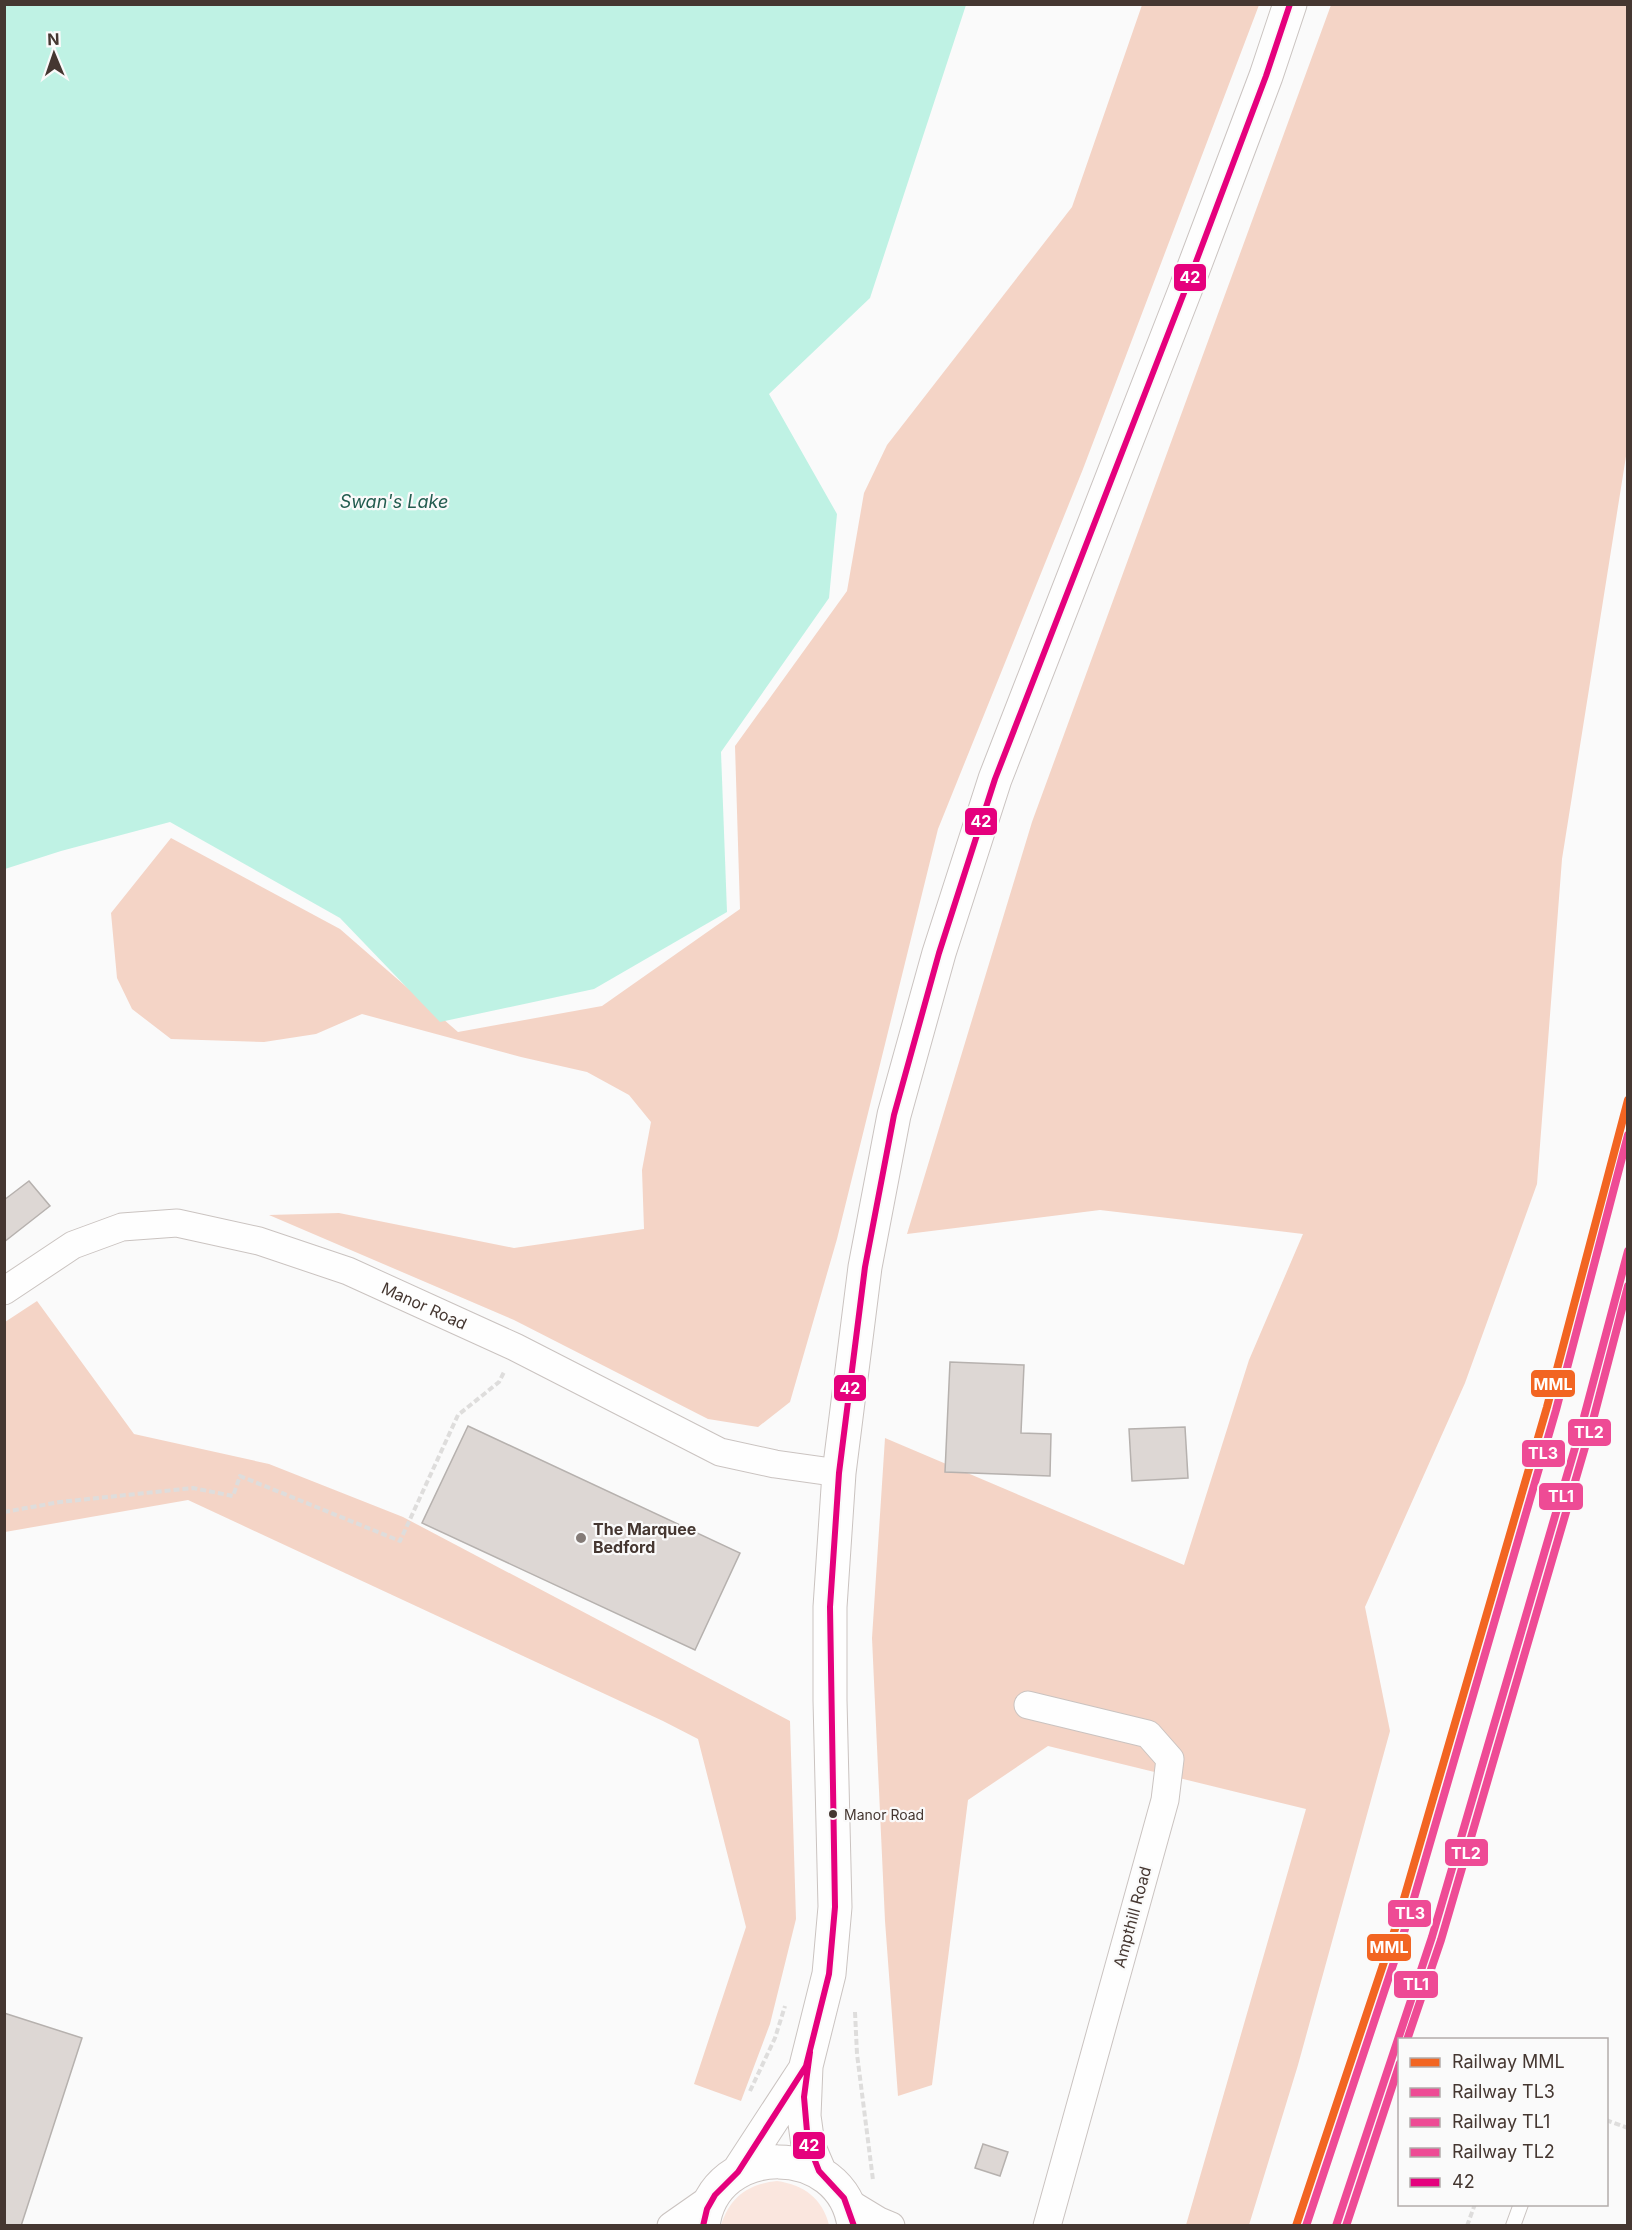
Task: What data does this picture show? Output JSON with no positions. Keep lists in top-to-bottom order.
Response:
{
  "streets": {
    "street": ["Manor Road", "Ampthill Road"]
  },
  "water": ["Swan's Lake"],
  "places": ["The Marquee Bedford", "Manor Road"],
  "lines": [
    "transit line 42",
    "rail line MML",
    "rail line TL3",
    "rail line TL1",
    "rail line TL2"
  ],
  "legend": [
    "Railway MML",
    "Railway TL3",
    "Railway TL1",
    "Railway TL2",
    "42"
  ],
  "north": "top"
}
